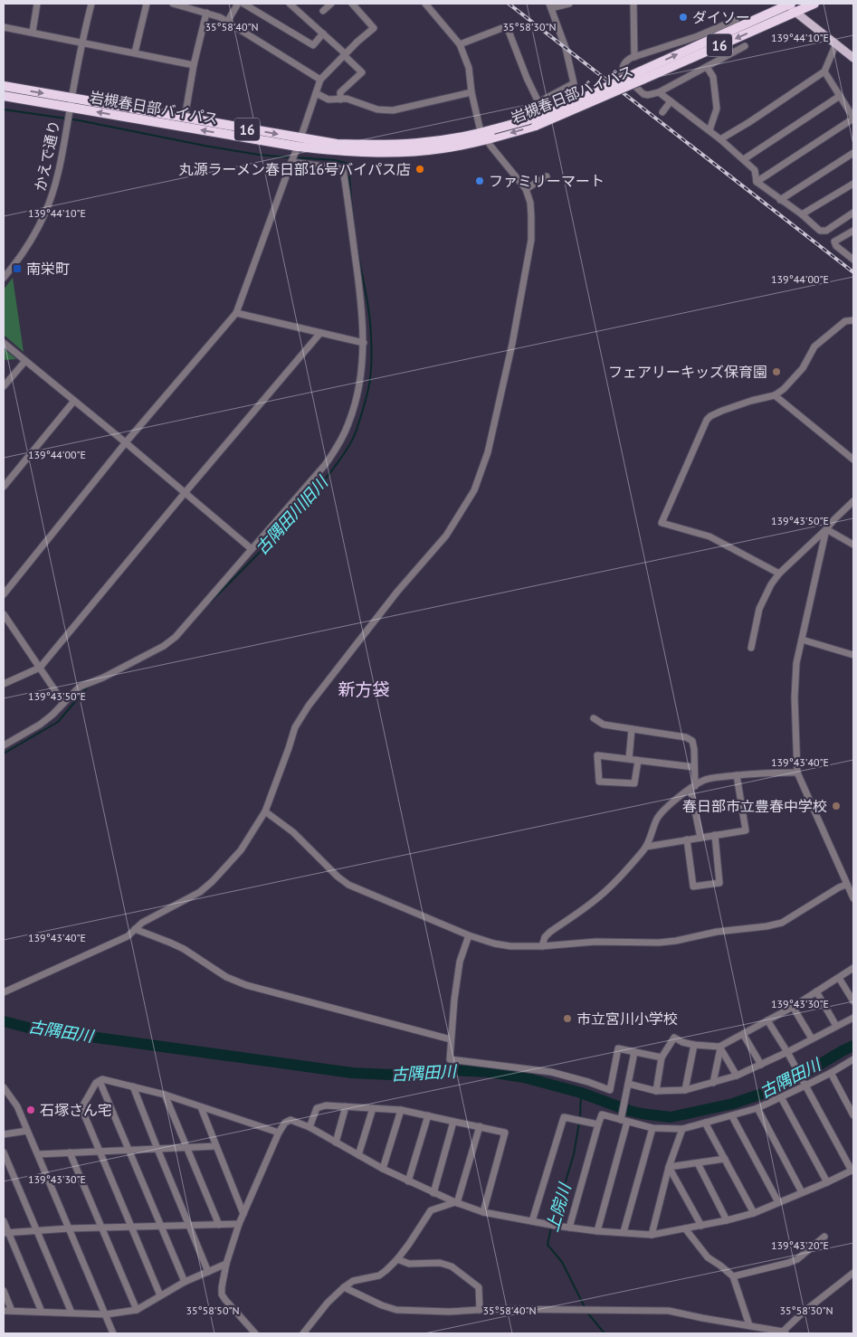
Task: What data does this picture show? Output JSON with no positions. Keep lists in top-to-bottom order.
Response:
{
  "streets": {
    "highway": ["16", "岩槻春日部バイパス"],
    "street": ["かえで通り"]
  },
  "crossings": [
    ["岩槻春日部バイパス", "かえで通り"]
  ],
  "districts": ["新方袋"],
  "water": ["古隅田川旧川", "古隅田川", "上院川"],
  "places": {
    "other": [
      "ダイソー",
      "丸源ラーメン春日部16号バイパス店",
      "ファミリーマート",
      "フェアリーキッズ保育園",
      "春日部市立豊春中学校",
      "市立宮川小学校",
      "石塚さん宅"
    ],
    "transit": ["南栄町"]
  },
  "coordinates": [
    "35°58'40\"N",
    "35°58'30\"N",
    "139°44'10\"E",
    "139°44'00\"E",
    "139°43'50\"E",
    "139°43'40\"E",
    "139°43'30\"E",
    "139°43'20\"E",
    "35°58'50\"N"
  ]
}
